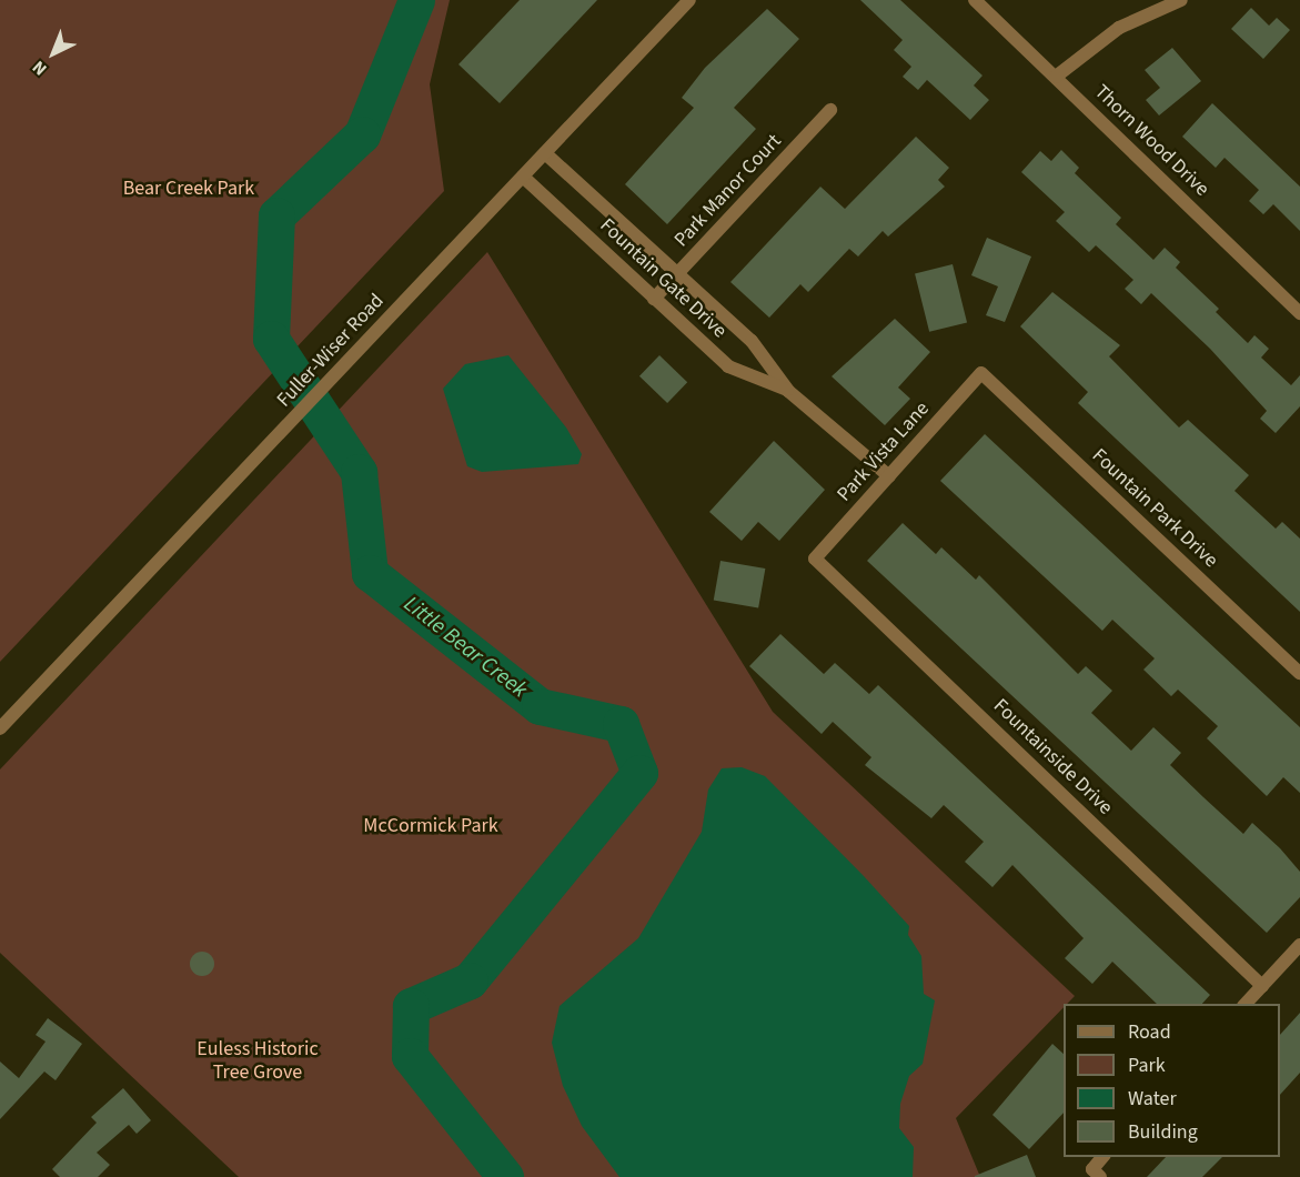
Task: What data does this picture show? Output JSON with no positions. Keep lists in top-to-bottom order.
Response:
{
  "streets": {
    "street": [
      "Thorn Wood Drive",
      "Park Manor Court",
      "Fountain Gate Drive",
      "Fuller-Wiser Road",
      "Park Vista Lane",
      "Fountain Park Drive",
      "Fountainside Drive"
    ]
  },
  "crossings": [
    ["Park Manor Court", "Fountain Gate Drive"],
    ["Fountain Gate Drive", "Fuller-Wiser Road"],
    ["Fountain Gate Drive", "Park Vista Lane"],
    ["Park Vista Lane", "Fountain Park Drive"],
    ["Park Vista Lane", "Fountainside Drive"]
  ],
  "water": ["Little Bear Creek"],
  "parks": ["Bear Creek Park", "McCormick Park", "Euless Historic Tree Grove"],
  "legend": [
    "Road",
    "Park",
    "Water",
    "Building"
  ],
  "north": "bottom left"
}
